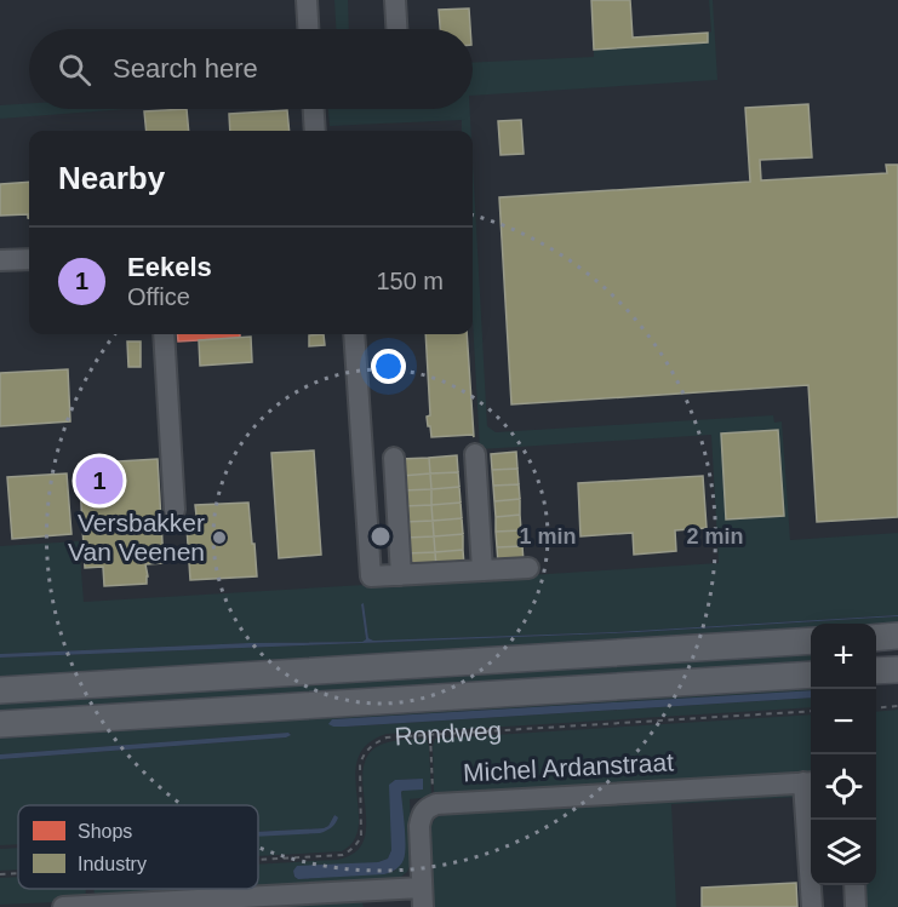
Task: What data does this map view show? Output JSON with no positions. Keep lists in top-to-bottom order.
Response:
{
  "streets": {
    "main road": ["Rondweg"],
    "street": ["Michel Ardanstraat"]
  },
  "places": ["Versbakker Van Veenen"],
  "legend": ["Shops", "Industry"],
  "page": {
    "search": "Search here",
    "heading": "Nearby",
    "list": [
      {
        "mark": "1",
        "name": "Eekels",
        "note": "Office",
        "value": "150 m"
      }
    ],
    "pins": "1",
    "map_buttons": ["+", "−"]
  },
  "rings": ["1 min", "2 min"]
}
